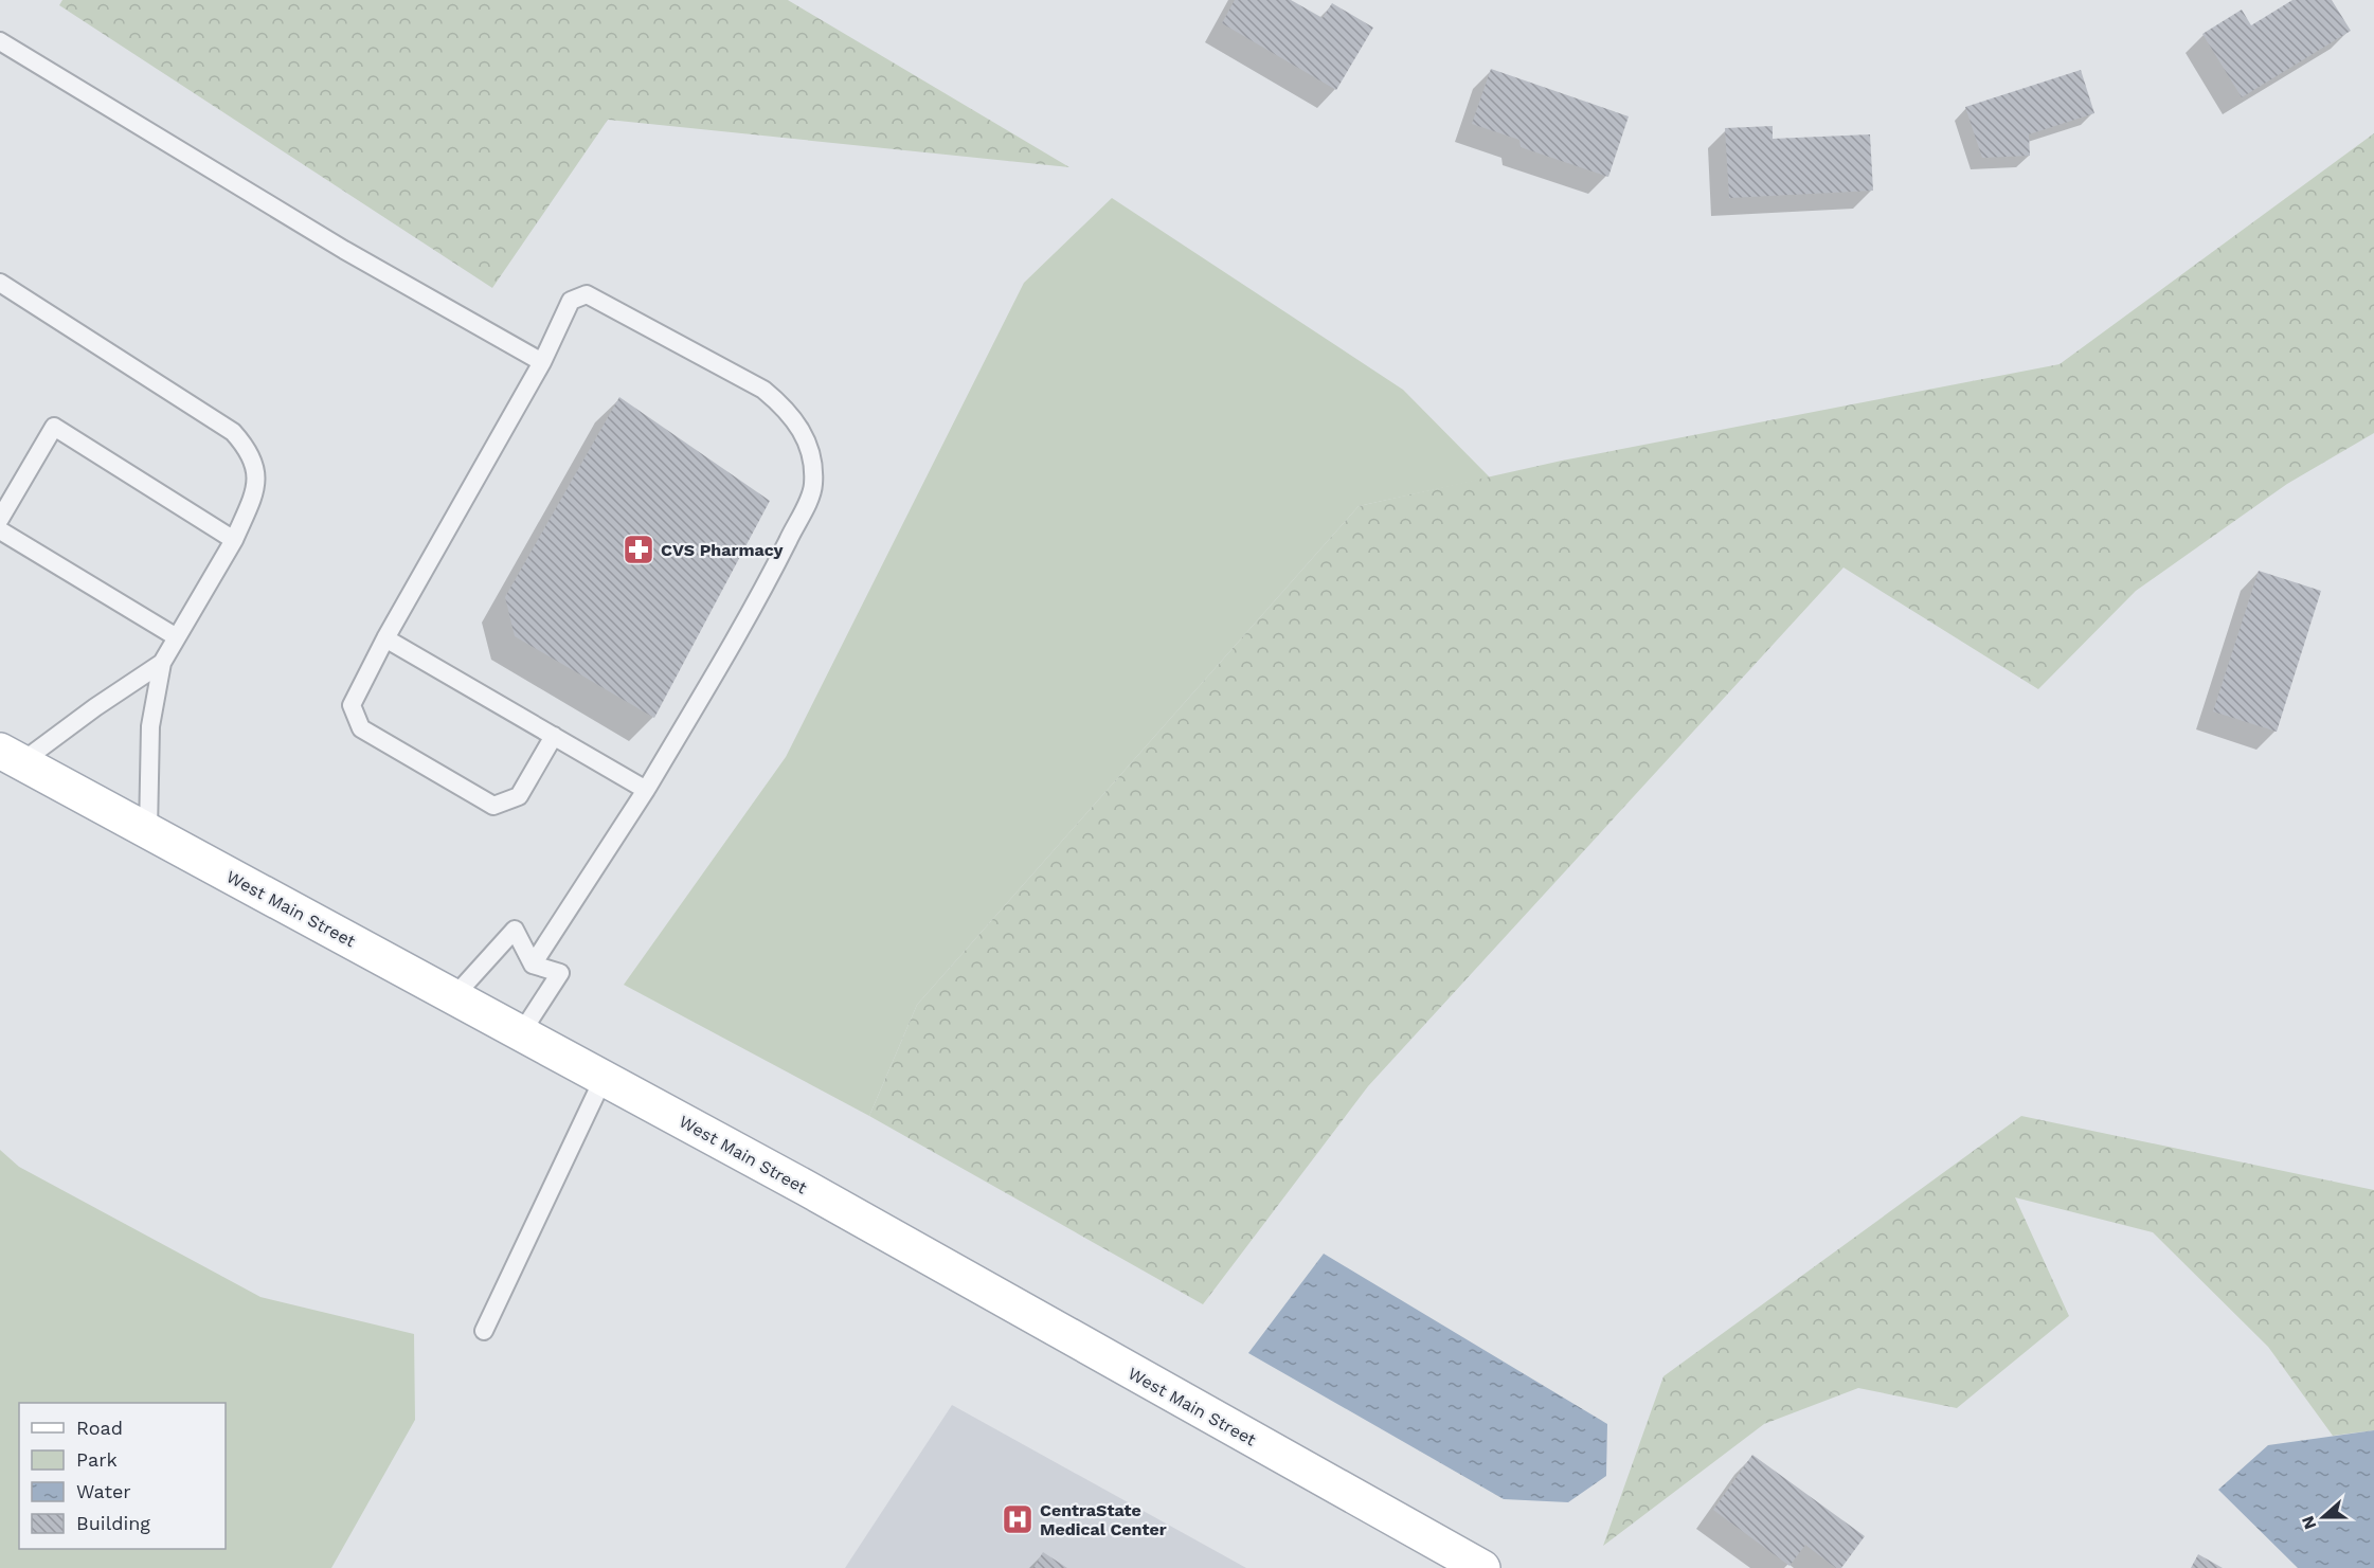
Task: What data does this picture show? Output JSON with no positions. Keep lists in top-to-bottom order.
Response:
{
  "streets": {
    "main road": ["West Main Street"]
  },
  "places": {
    "pharmacy": ["CVS Pharmacy"],
    "hospital": ["CentraState Medical Center"]
  },
  "legend": [
    "Road",
    "Park",
    "Water",
    "Building"
  ],
  "north": "left"
}
